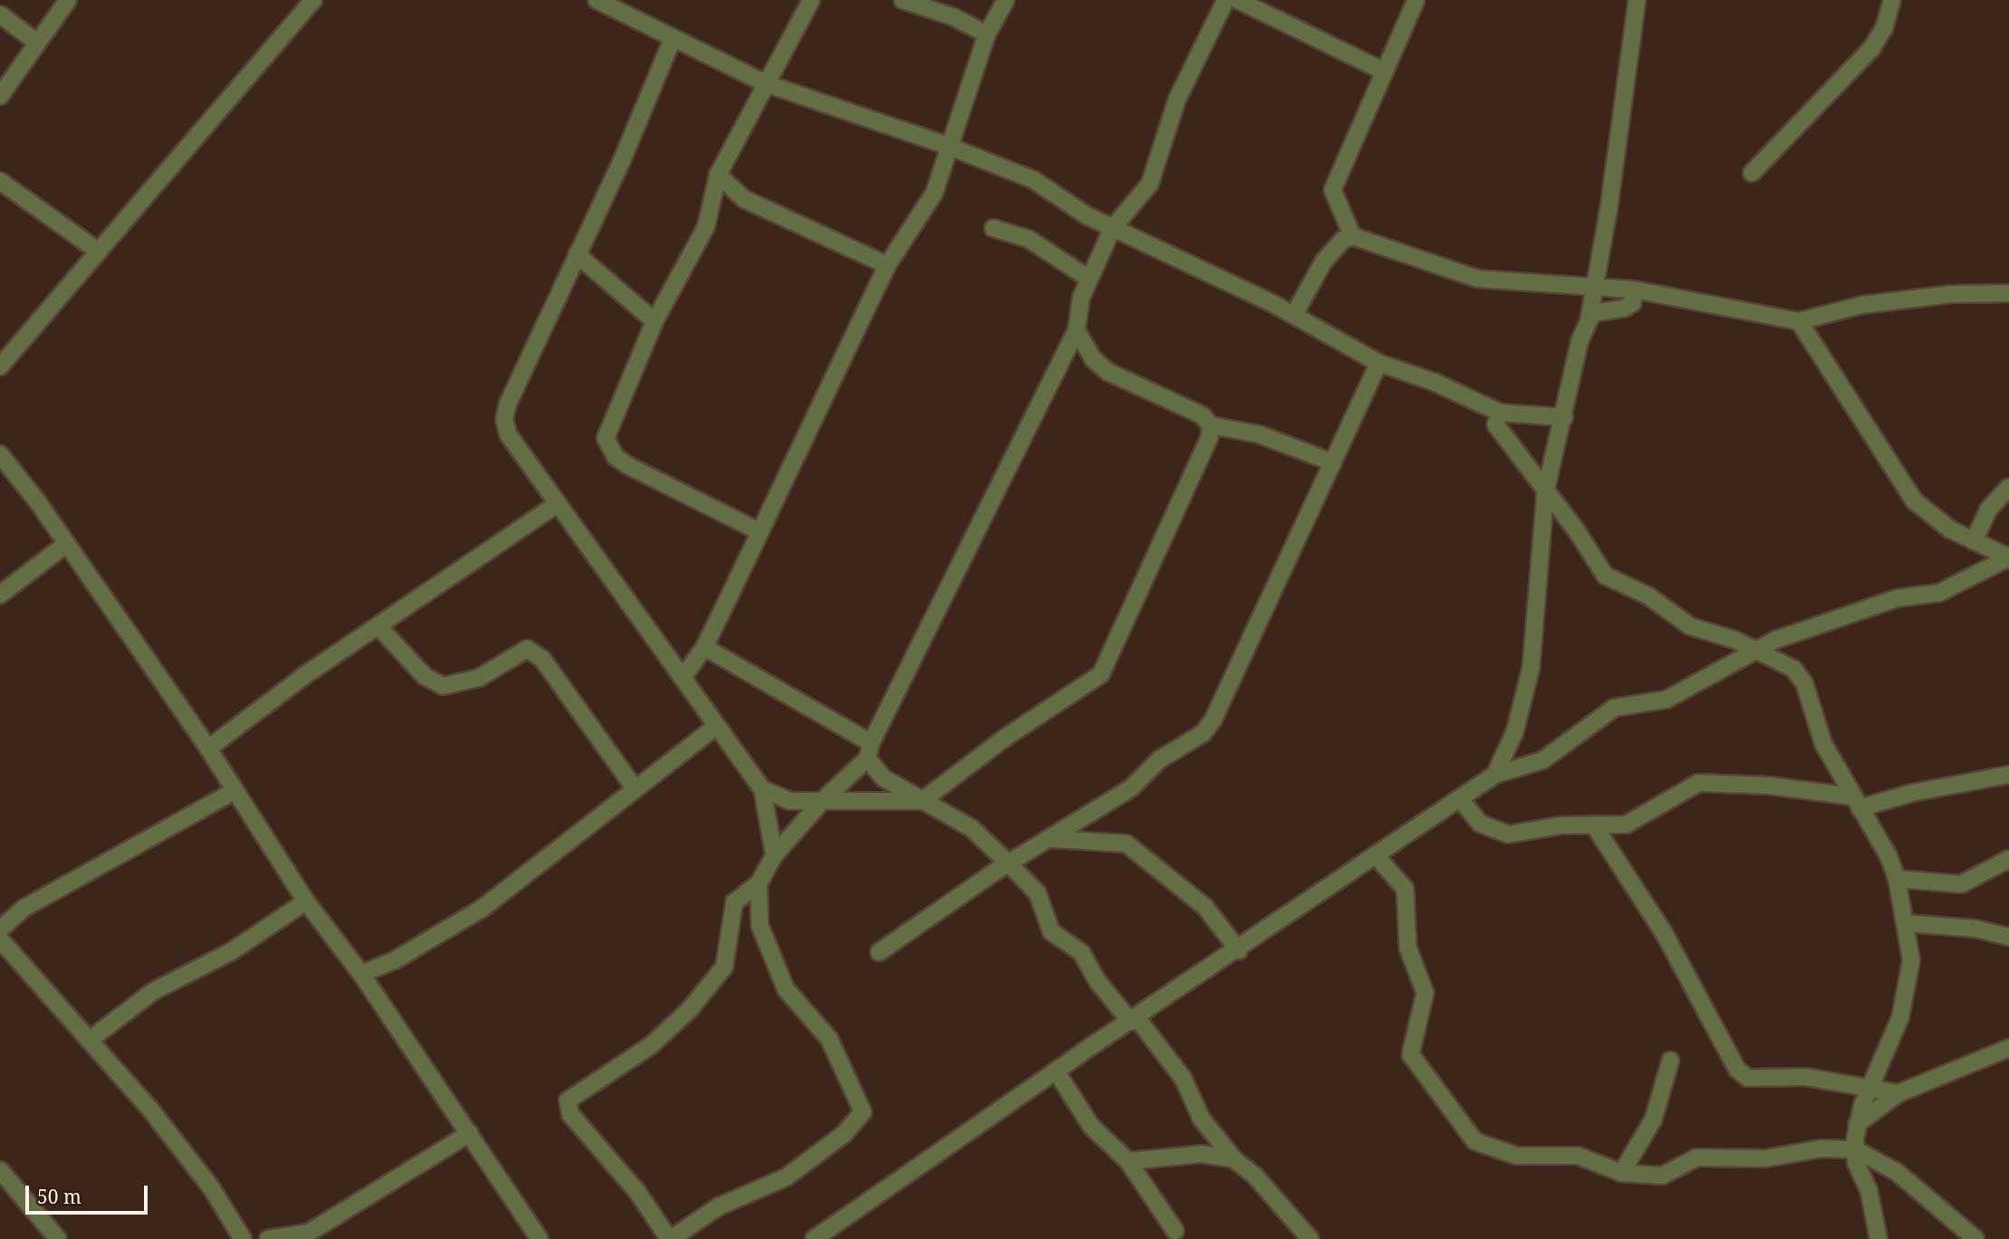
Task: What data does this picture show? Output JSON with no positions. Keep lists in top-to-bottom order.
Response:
{
  "scale_bar": "50 m"
}
